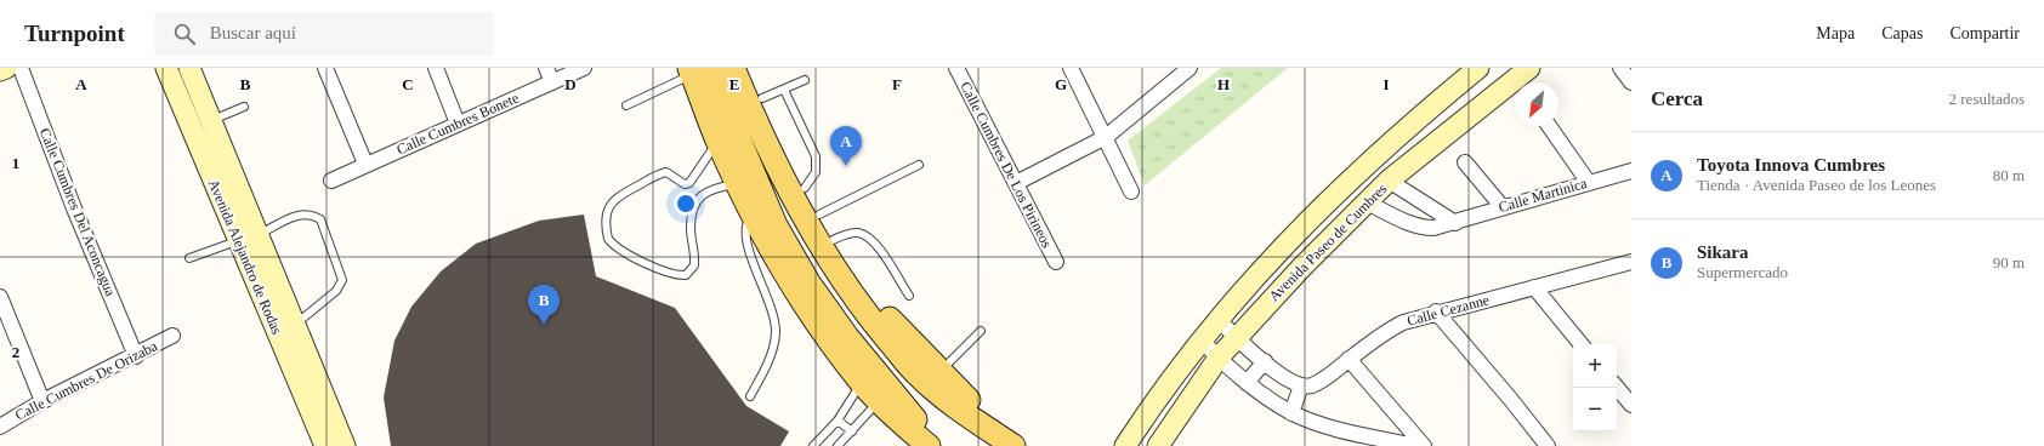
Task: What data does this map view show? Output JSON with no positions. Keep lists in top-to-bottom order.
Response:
{
  "streets": {
    "street": [
      "Calle Cumbres Bonete",
      "Calle Cumbres De Los Pirineos",
      "Calle Martinica",
      "Calle Cumbres Del Aconcagua",
      "Avenida Paseo de Cumbres",
      "Avenida Alejandro de Rodas",
      "Calle Cezanne",
      "Calle Cumbres De Orizaba"
    ]
  },
  "crossings": [
    ["Calle Martinica", "Avenida Paseo de Cumbres"],
    ["Calle Cumbres Del Aconcagua", "Calle Cumbres De Orizaba"]
  ],
  "north": "bottom left",
  "page": {
    "header": "Turnpoint",
    "search": "Buscar aquí",
    "nav": ["Mapa", "Capas", "Compartir"],
    "heading": ["Cerca", "2 resultados"],
    "pins": ["A", "B"],
    "list": [
      {
        "mark": "A",
        "name": "Toyota Innova Cumbres",
        "note": "Tienda · Avenida Paseo de los Leones",
        "value": "80 m"
      },
      {
        "mark": "B",
        "name": "Sikara",
        "note": "Supermercado",
        "value": "90 m"
      }
    ],
    "map_buttons": ["+", "−"]
  },
  "grid": {
    "columns": [
      "A",
      "B",
      "C",
      "D",
      "E",
      "F",
      "G",
      "H",
      "I"
    ],
    "rows": ["1", "2"]
  }
}
